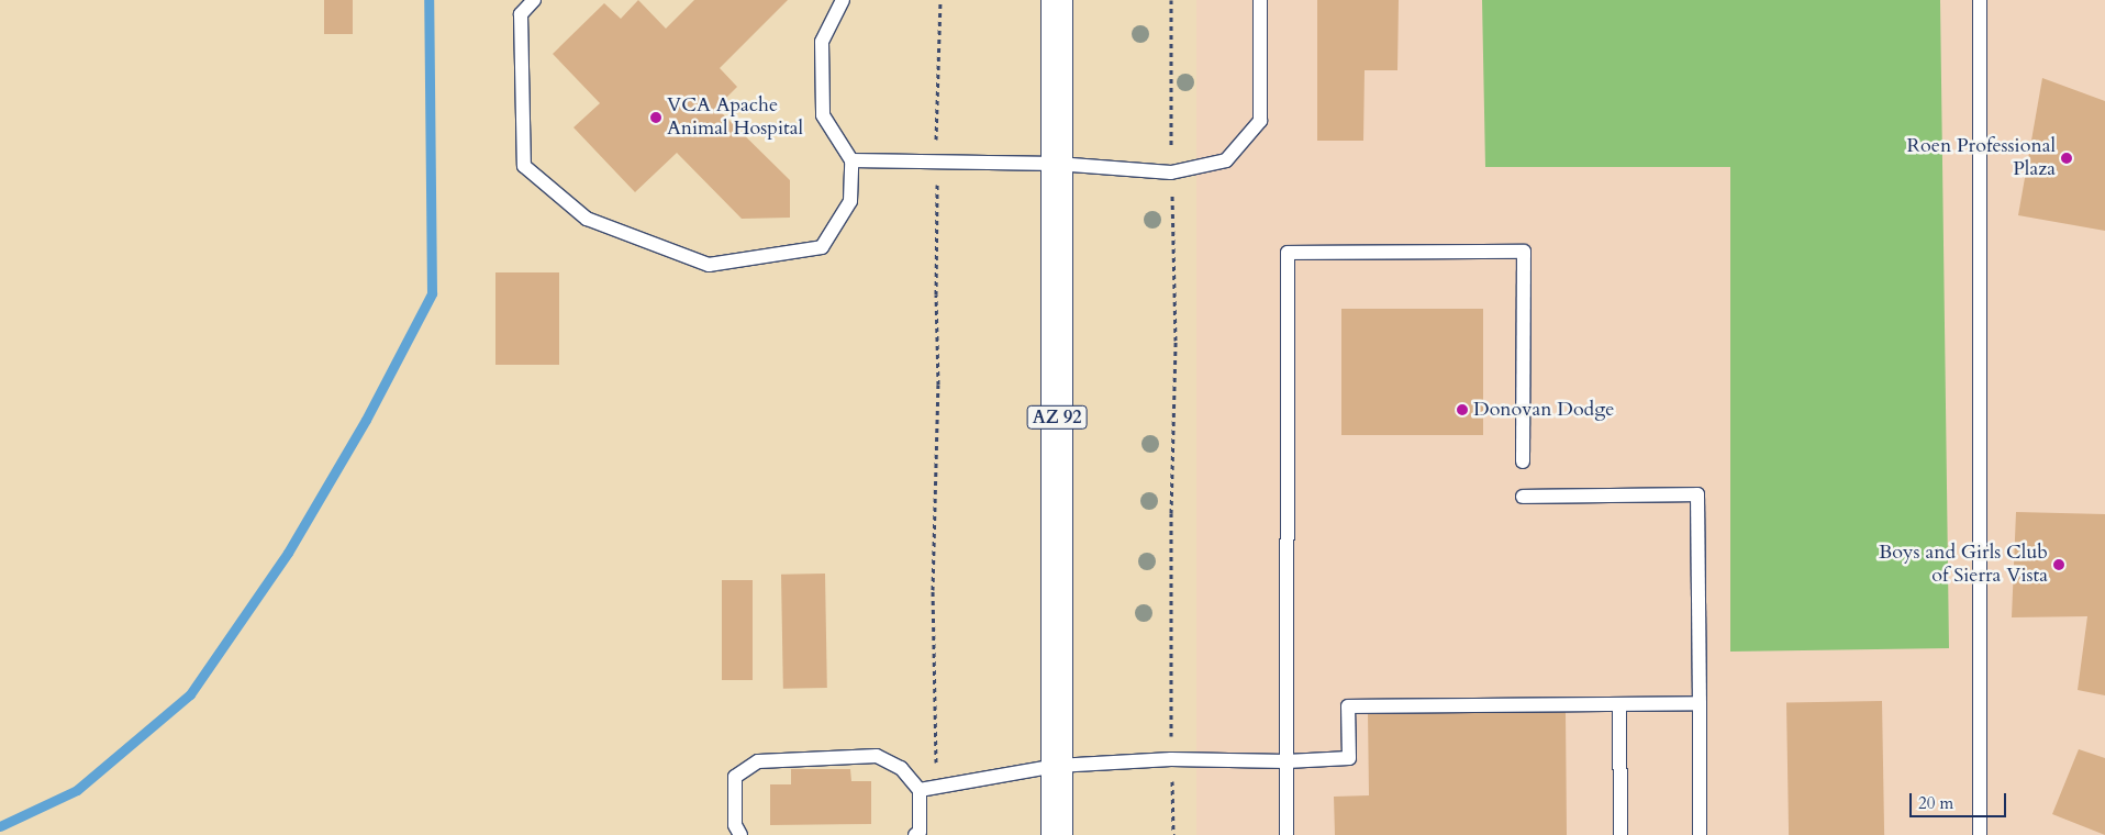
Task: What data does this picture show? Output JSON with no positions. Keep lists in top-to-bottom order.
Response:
{
  "streets": {
    "main road": ["AZ 92"]
  },
  "places": [
    "VCA Apache Animal Hospital",
    "Roen Professional Plaza",
    "Donovan Dodge",
    "Boys and Girls Club of Sierra Vista"
  ],
  "scale_bar": "20 m"
}
